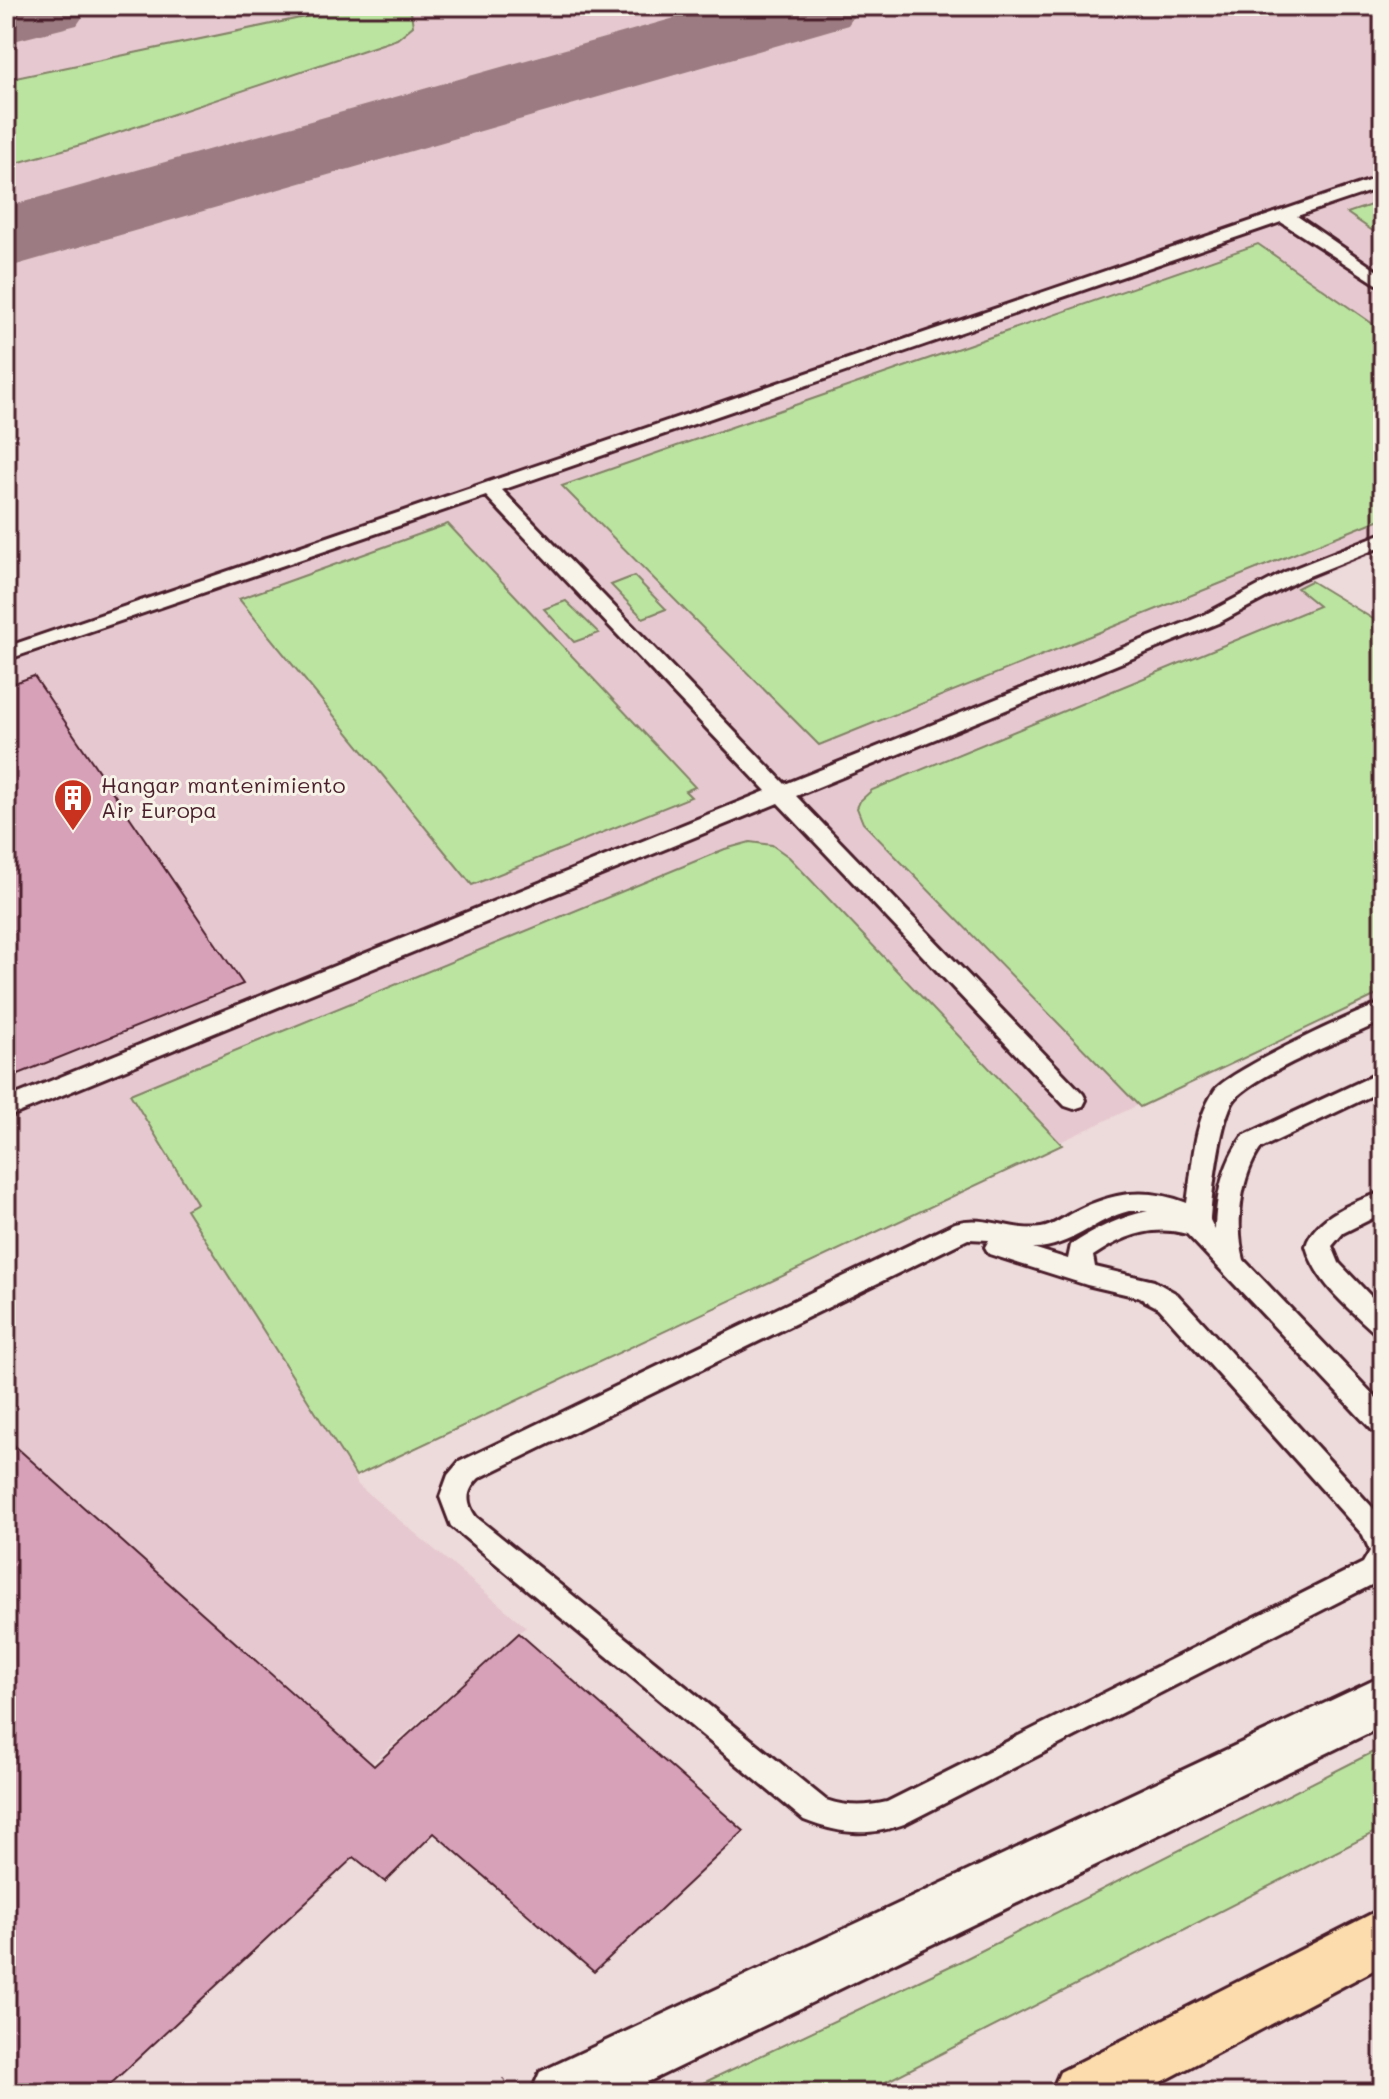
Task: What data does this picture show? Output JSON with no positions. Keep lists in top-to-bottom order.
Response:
{
  "places": {
    "building": ["Hangar mantenimiento Air Europa"]
  }
}
